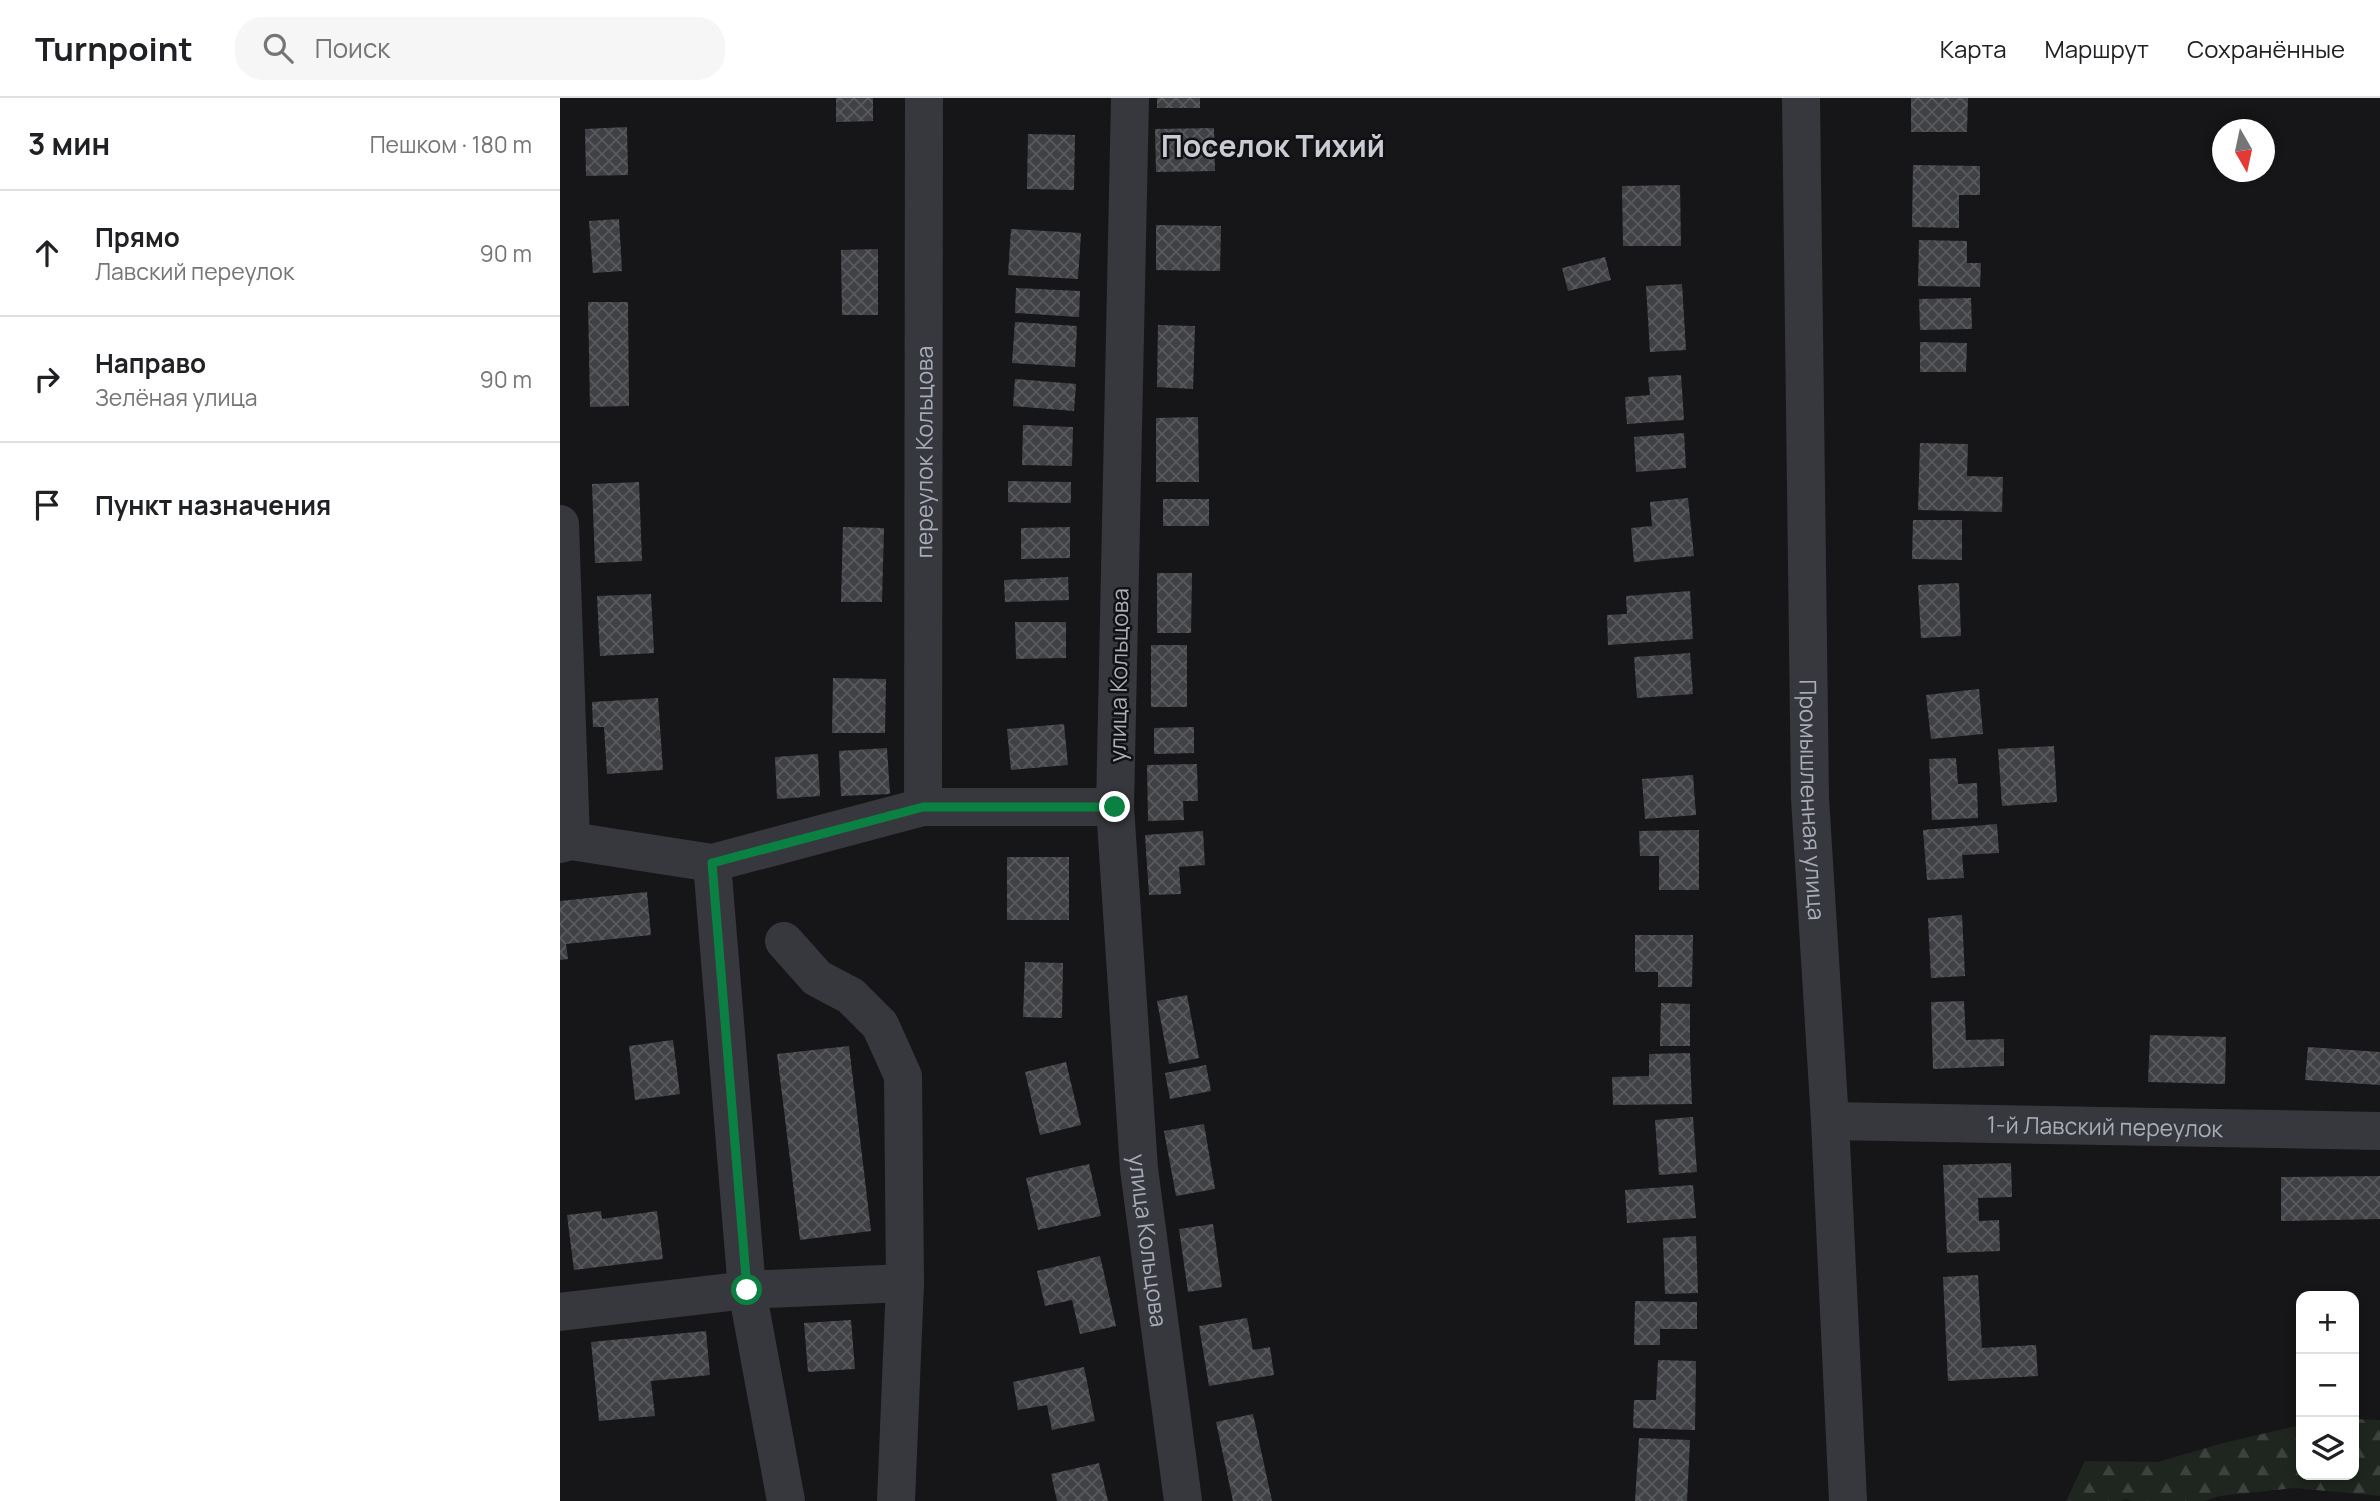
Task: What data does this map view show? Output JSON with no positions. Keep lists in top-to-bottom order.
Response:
{
  "streets": {
    "street": [
      "переулок Кольцова",
      "улица Кольцова",
      "Промышленная улица",
      "1-й Лавский переулок"
    ]
  },
  "crossings": [
    ["Промышленная улица", "1-й Лавский переулок"]
  ],
  "districts": ["Поселок Тихий"],
  "north": "bottom",
  "page": {
    "header": "Turnpoint",
    "search": "Поиск",
    "nav": ["Карта", "Маршрут", "Сохранённые"],
    "heading": ["3 мин", "Пешком · 180 m"],
    "list": [
      ["Прямо", "Лавский переулок", "90 m"],
      ["Направо", "Зелёная улица", "90 m"],
      "Пункт назначения"
    ],
    "map_buttons": ["+", "−"]
  }
}
